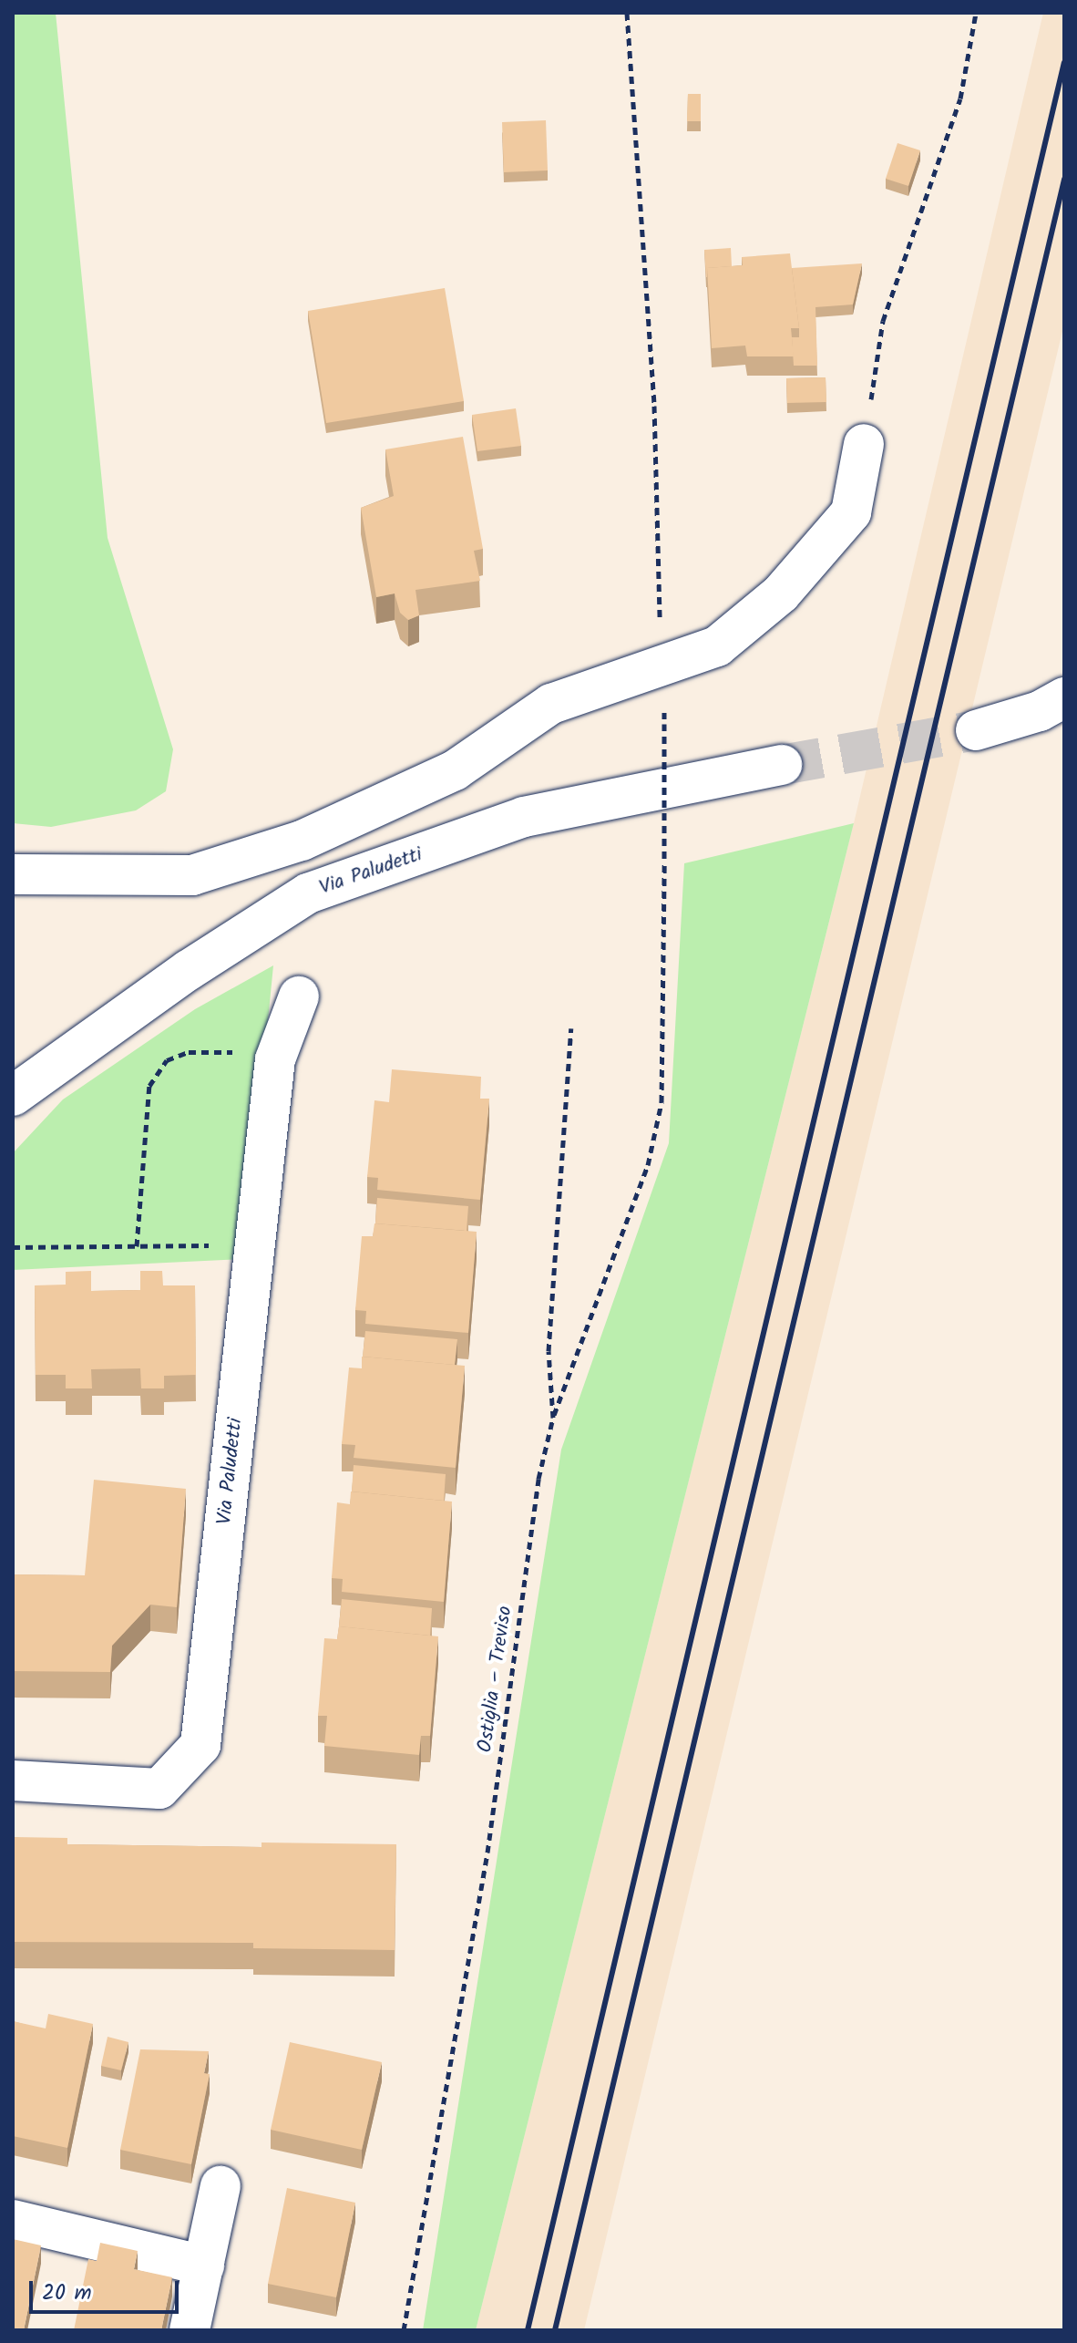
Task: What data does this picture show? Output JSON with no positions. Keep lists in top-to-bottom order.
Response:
{
  "streets": {
    "street": ["Via Paludetti"],
    "path": ["Ostiglia – Treviso"]
  },
  "scale_bar": "20 m"
}
